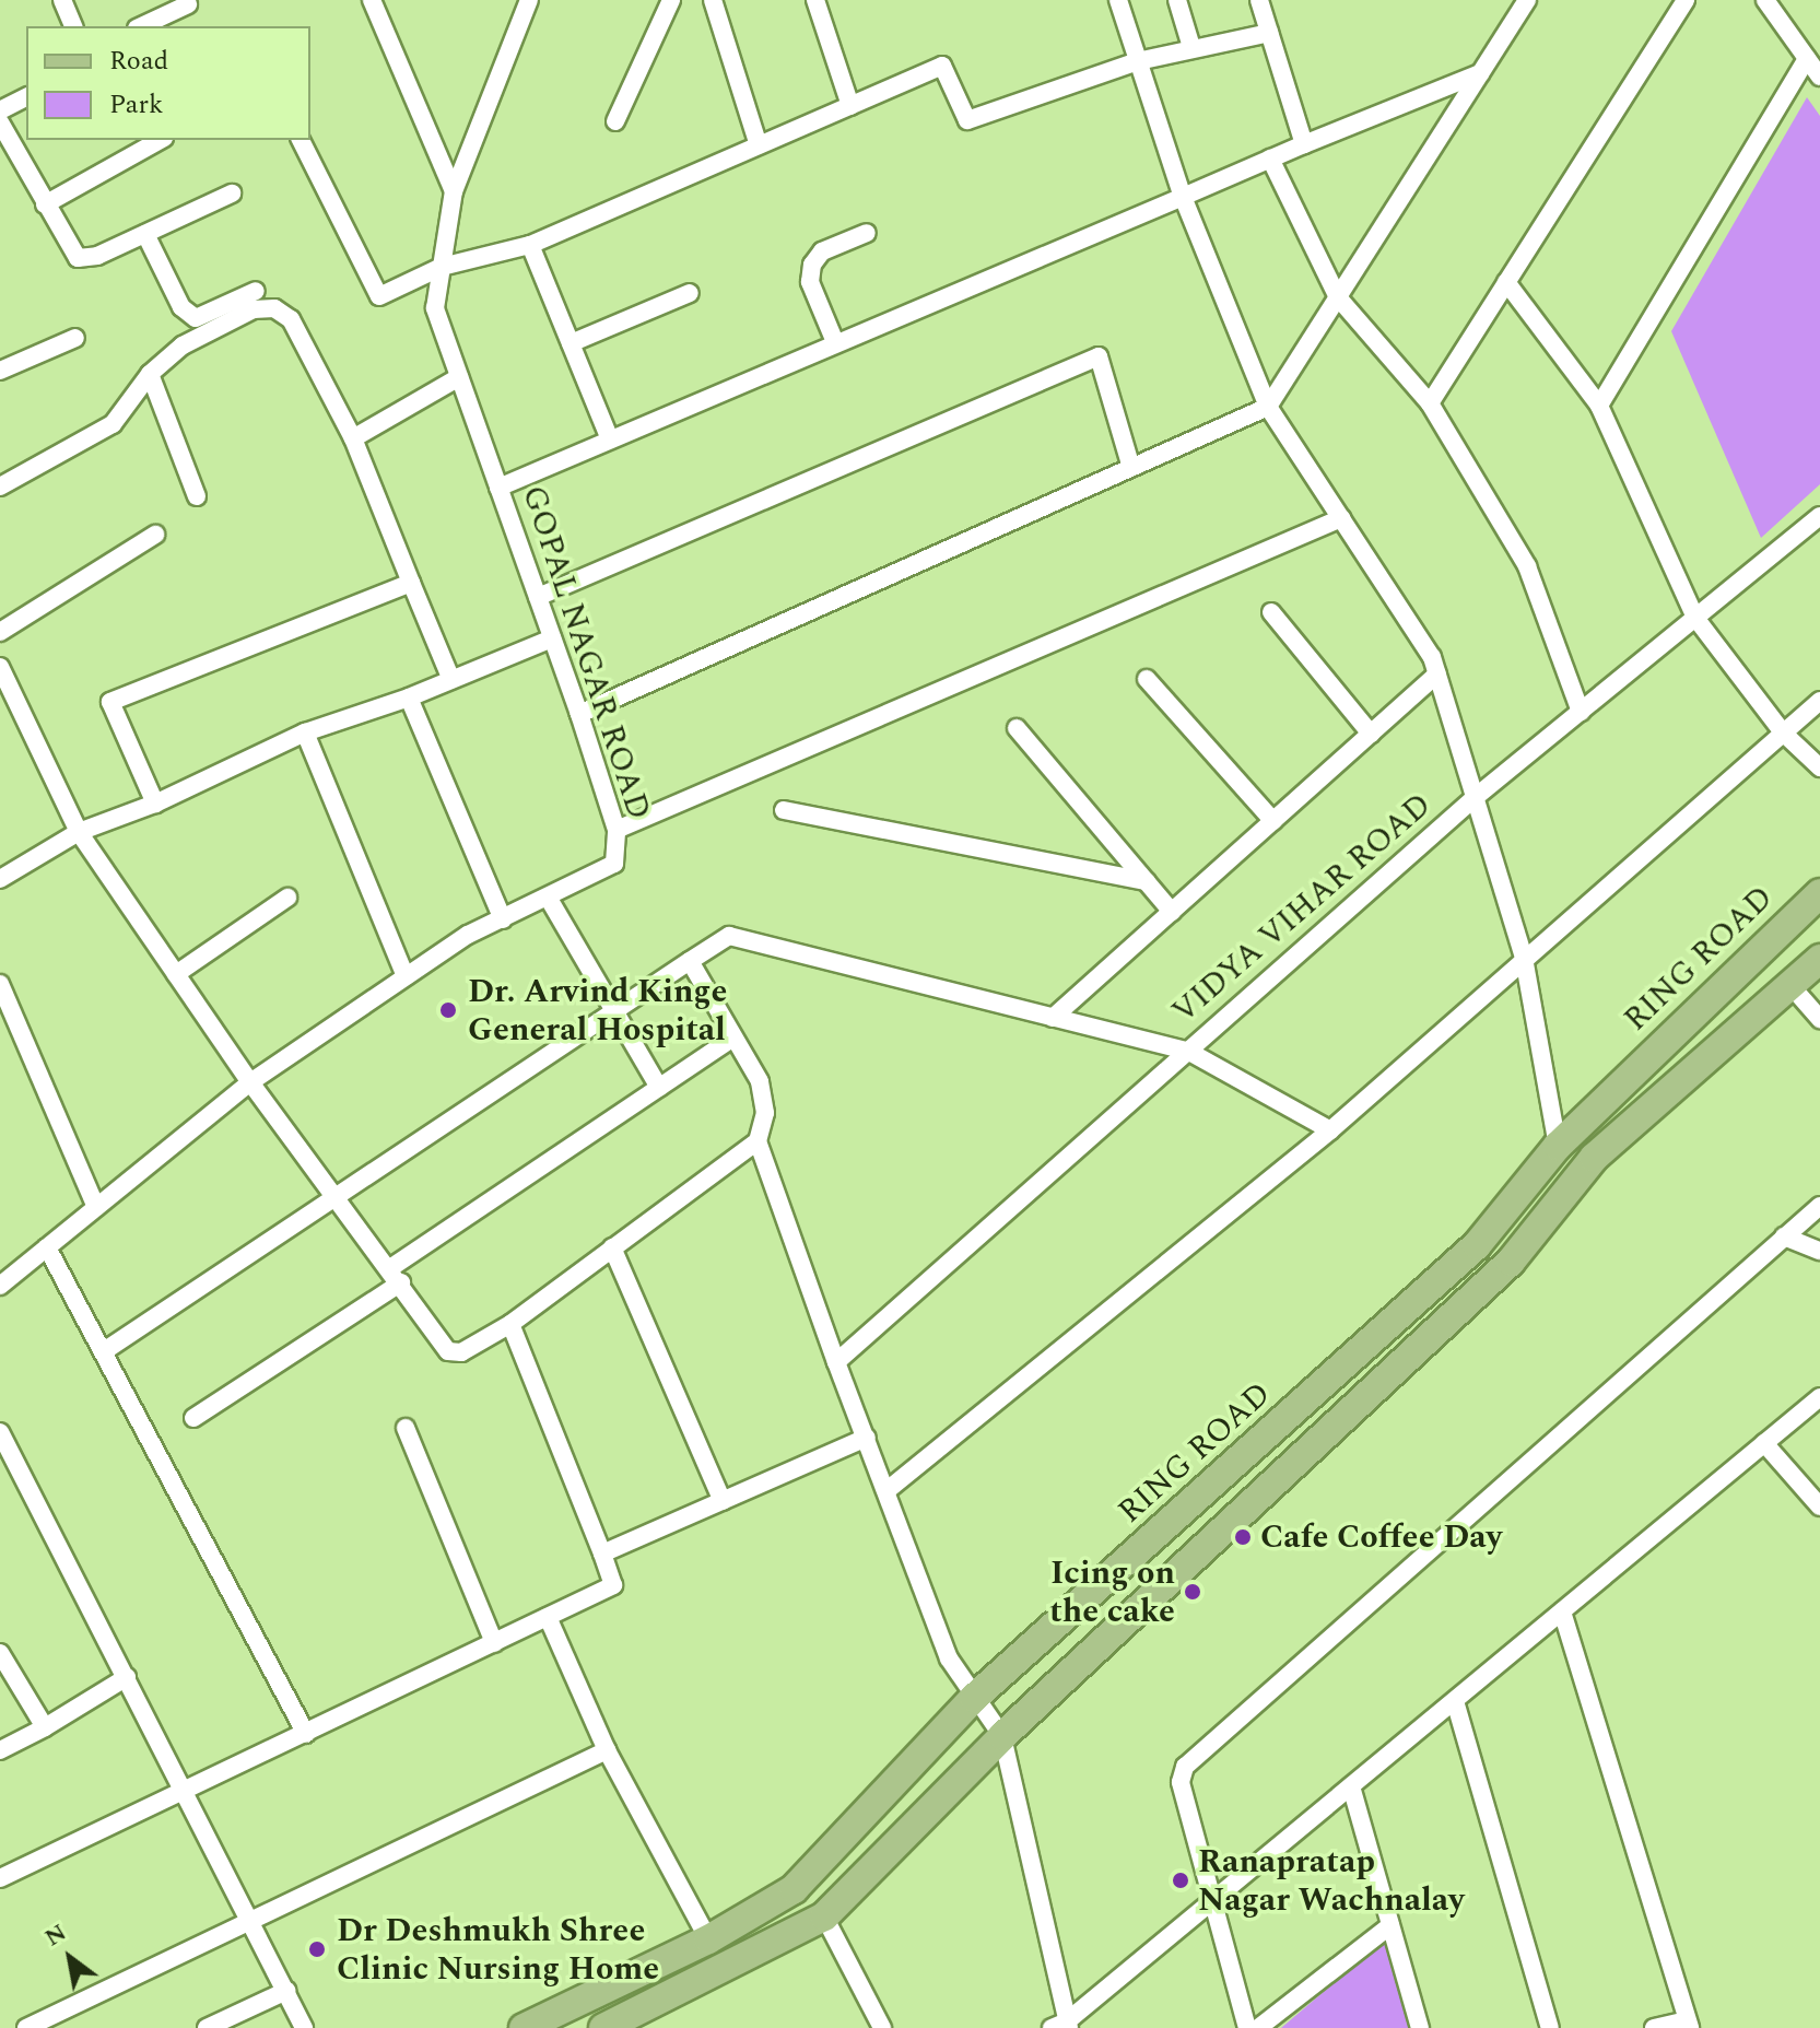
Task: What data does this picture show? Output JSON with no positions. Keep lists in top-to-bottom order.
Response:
{
  "streets": {
    "main road": ["RING ROAD"],
    "street": ["GOPAL NAGAR ROAD", "VIDYA VIHAR ROAD"]
  },
  "places": [
    "Dr. Arvind Kinge General Hospital",
    "Cafe Coffee Day",
    "Icing on the cake",
    "Ranapratap Nagar Wachnalay",
    "Dr Deshmukh Shree Clinic Nursing Home"
  ],
  "legend": ["Road", "Park"],
  "north": "top left"
}
